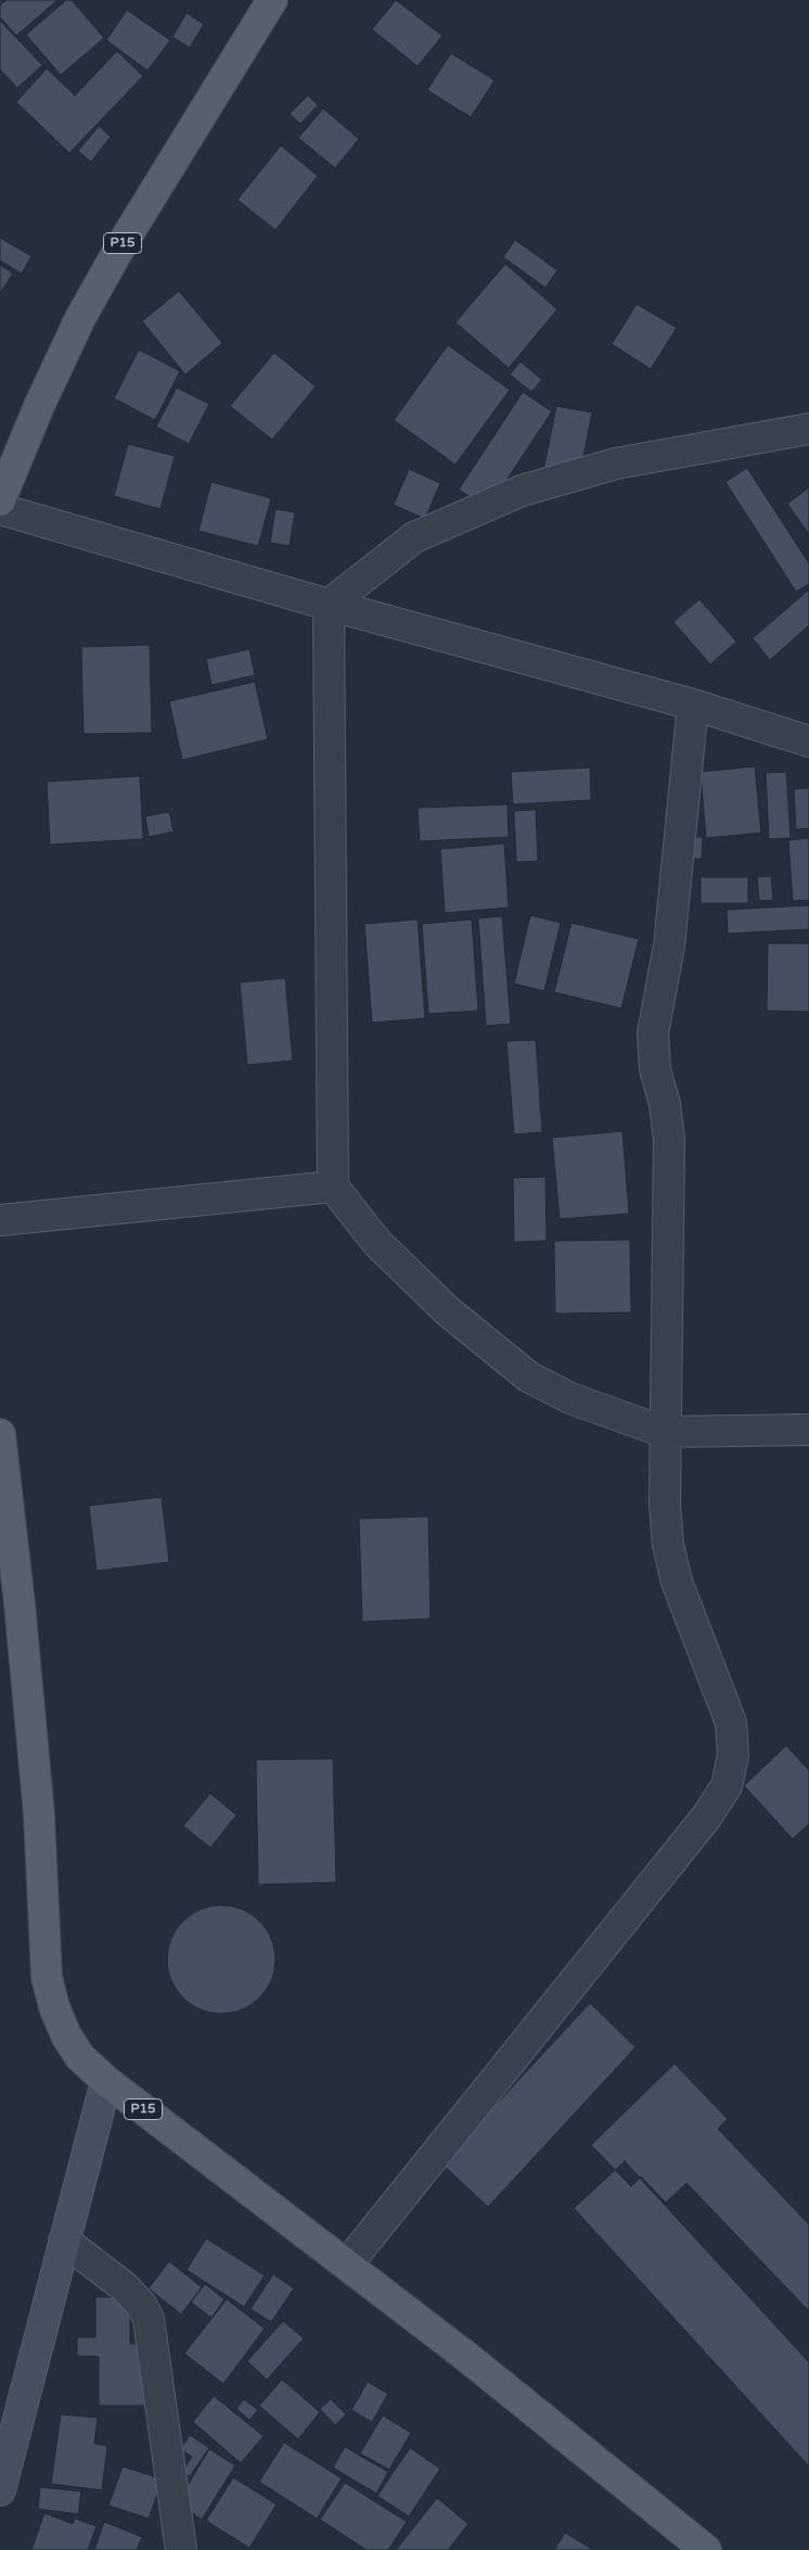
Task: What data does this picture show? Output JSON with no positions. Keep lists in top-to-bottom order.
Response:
{
  "streets": {
    "main road": ["P15"]
  }
}
